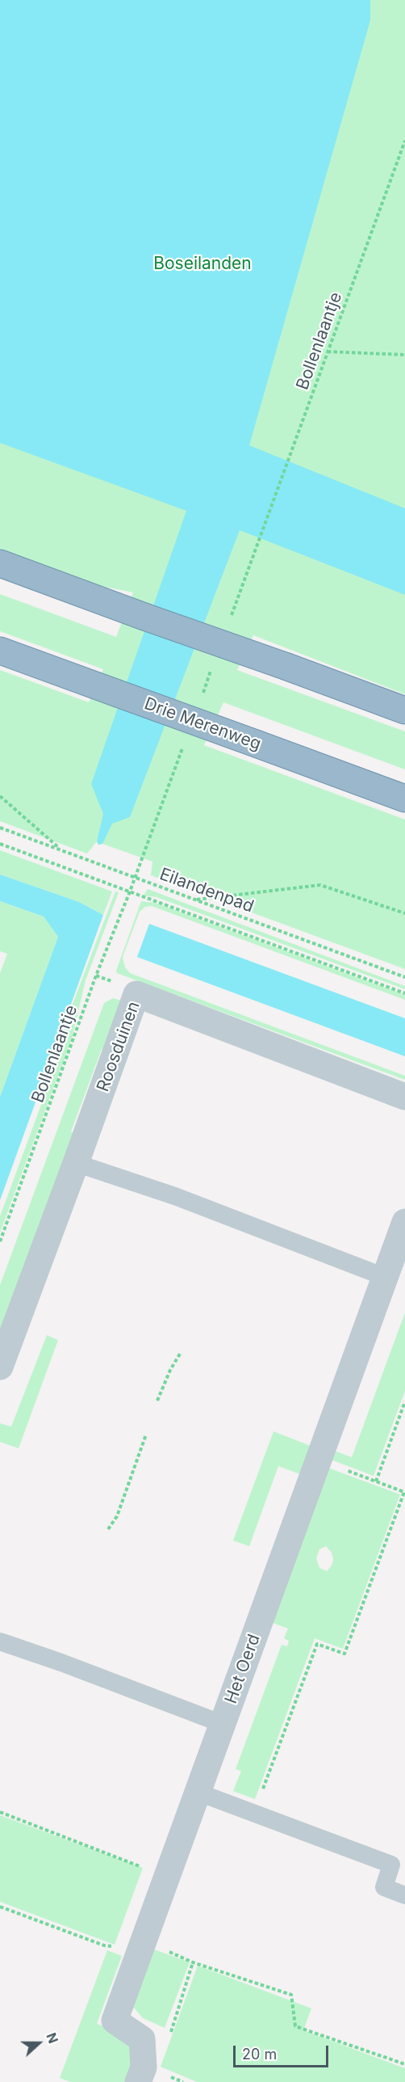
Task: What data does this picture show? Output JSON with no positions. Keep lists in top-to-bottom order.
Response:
{
  "streets": {
    "highway": ["Drie Merenweg"],
    "street": ["Roosduinen", "Het Oerd"],
    "path": ["Bollenlaantje", "Eilandenpad"]
  },
  "crossings": [
    ["Bollenlaantje", "Eilandenpad"]
  ],
  "parks": ["Boseilanden"],
  "scale_bar": "20 m",
  "north": "right"
}
